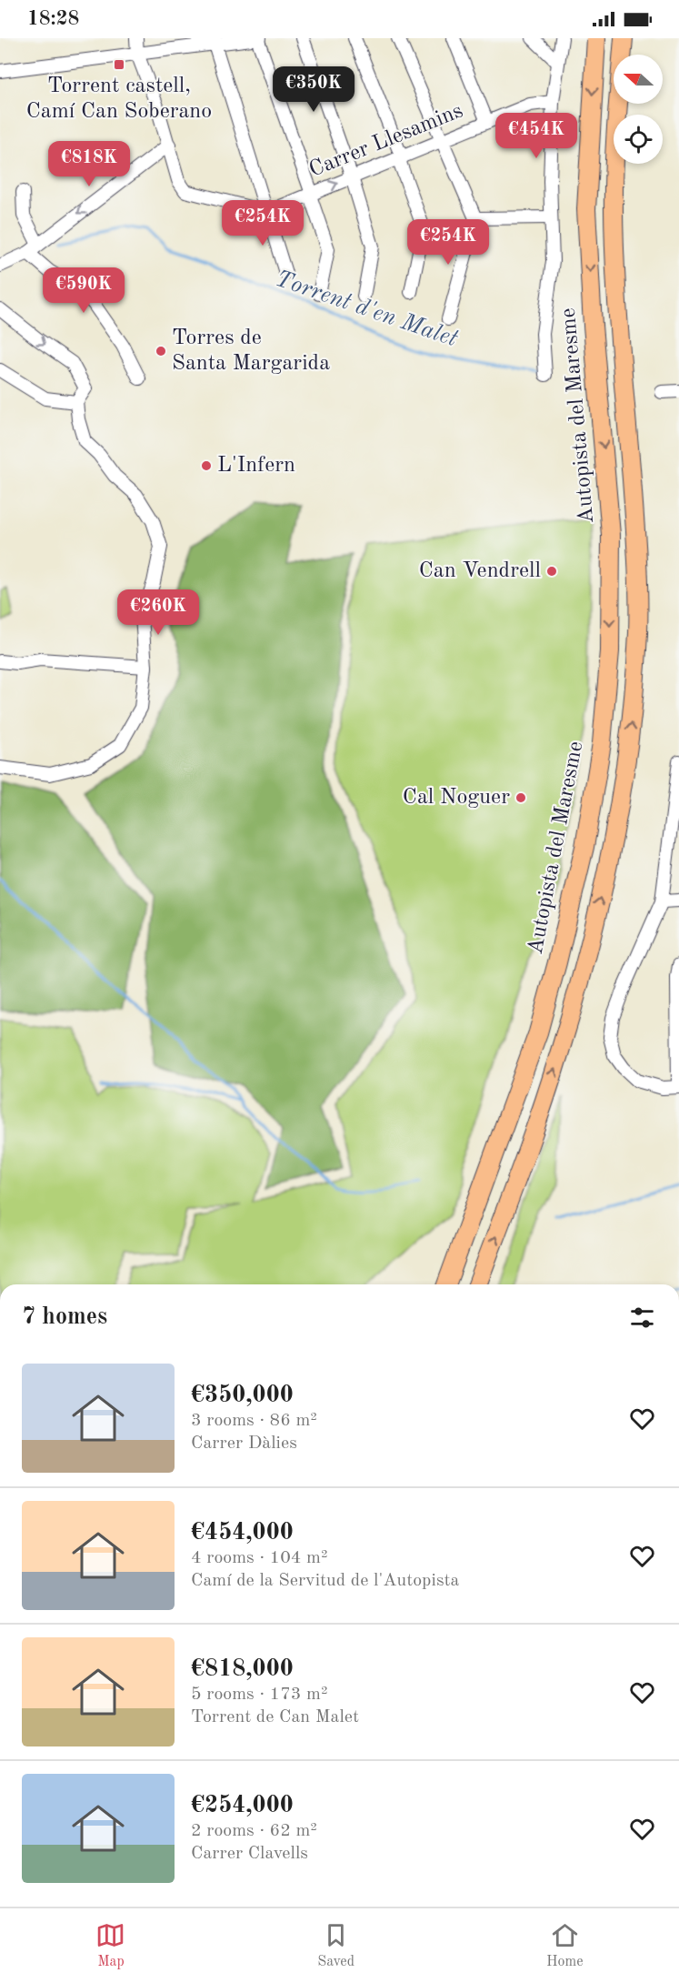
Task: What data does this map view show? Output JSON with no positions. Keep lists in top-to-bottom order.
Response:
{
  "streets": {
    "highway": ["Autopista del Maresme"],
    "street": ["Carrer Llesamins"]
  },
  "water": ["Torrent d'en Malet"],
  "places": {
    "transit": ["Torrent castell, Camí Can Soberano"],
    "other": [
      "Torres de Santa Margarida",
      "L'Infern",
      "Can Vendrell",
      "Cal Noguer"
    ]
  },
  "north": "left",
  "page": {
    "status": "18:28",
    "price": [
      "€350K",
      "€454K",
      "€818K",
      "€254K",
      "€254K",
      "€590K",
      "€260K"
    ],
    "heading": "7 homes",
    "list": [
      {
        "name": "€350,000",
        "note": "3 rooms · 86 m² · Carrer Dàlies"
      },
      {
        "name": "€454,000",
        "note": "4 rooms · 104 m² · Camí de la Servitud de l'Autopista"
      },
      {
        "name": "€818,000",
        "note": "5 rooms · 173 m² · Torrent de Can Malet"
      },
      {
        "name": "€254,000",
        "note": "2 rooms · 62 m² · Carrer Clavells"
      }
    ],
    "tabs": ["Map", "Saved", "Home"]
  }
}
